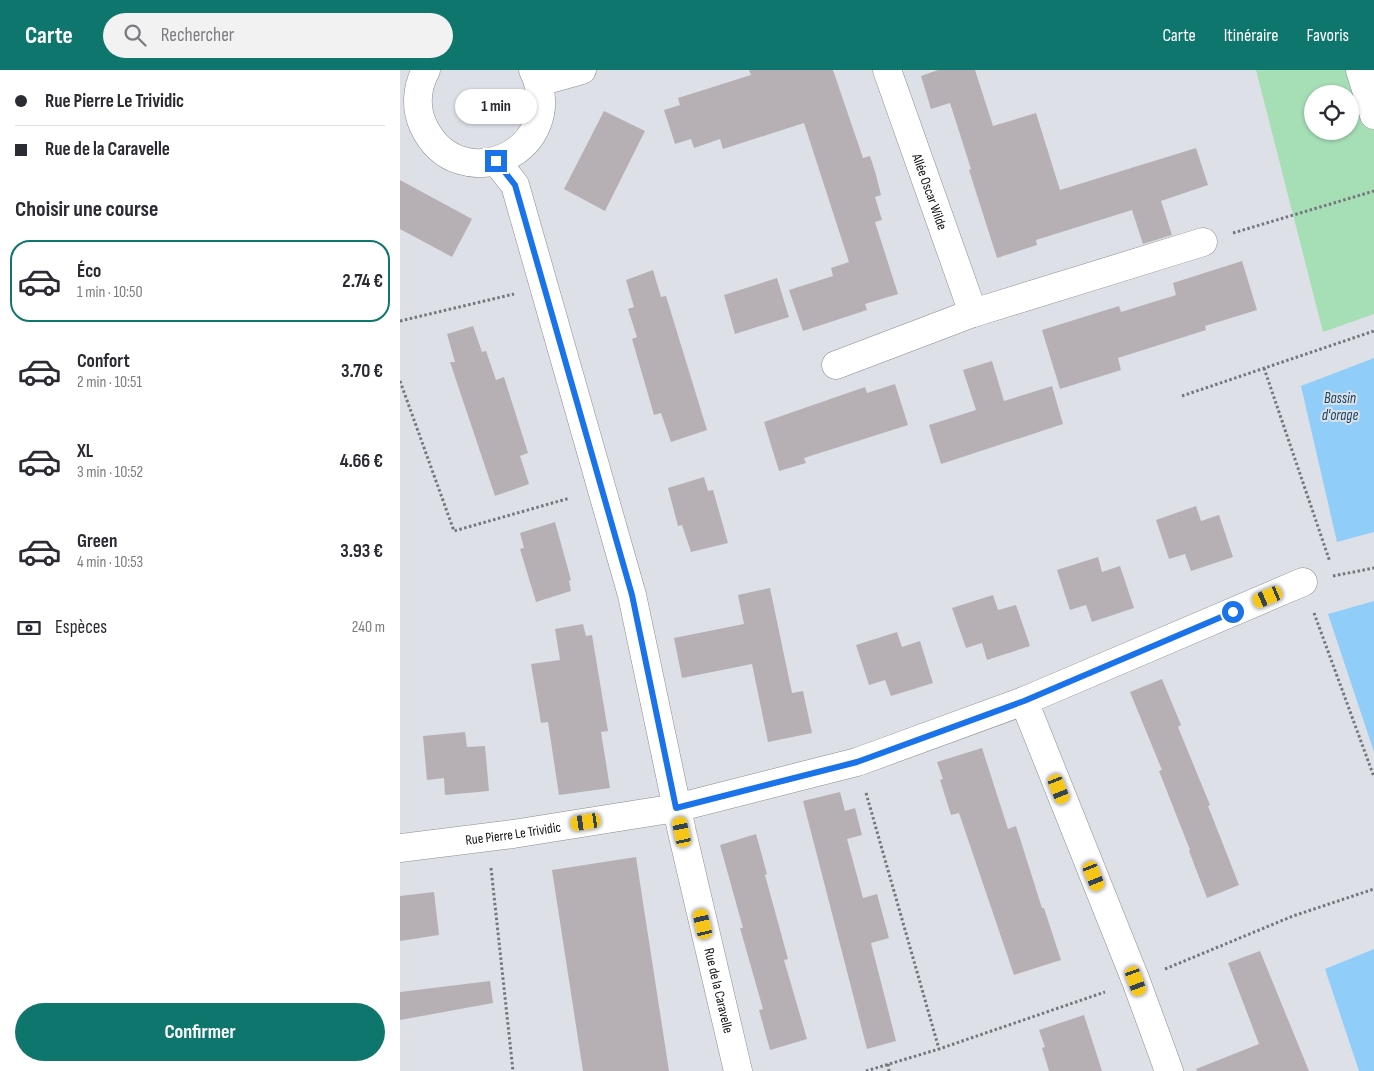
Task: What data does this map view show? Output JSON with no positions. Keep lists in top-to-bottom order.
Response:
{
  "streets": {
    "street": ["Allée Oscar Wilde", "Rue Pierre Le Trividic", "Rue de la Caravelle"]
  },
  "crossings": [
    ["Rue Pierre Le Trividic", "Rue de la Caravelle"]
  ],
  "water": ["Bassin d'orage"],
  "page": {
    "header": "Carte",
    "search": "Rechercher",
    "nav": ["Carte", "Itinéraire", "Favoris"],
    "banner": ["Rue Pierre Le Trividic", "Rue de la Caravelle"],
    "bubble": "1 min",
    "heading": "Choisir une course",
    "list": [
      {
        "name": "Éco",
        "note": "1 min · 10:50",
        "value": "2.74 €"
      },
      {
        "name": "Confort",
        "note": "2 min · 10:51",
        "value": "3.70 €"
      },
      {
        "name": "XL",
        "note": "3 min · 10:52",
        "value": "4.66 €"
      },
      {
        "name": "Green",
        "note": "4 min · 10:53",
        "value": "3.93 €"
      }
    ],
    "pay": ["Espèces", "240 m"],
    "buttons": "Confirmer"
  }
}
